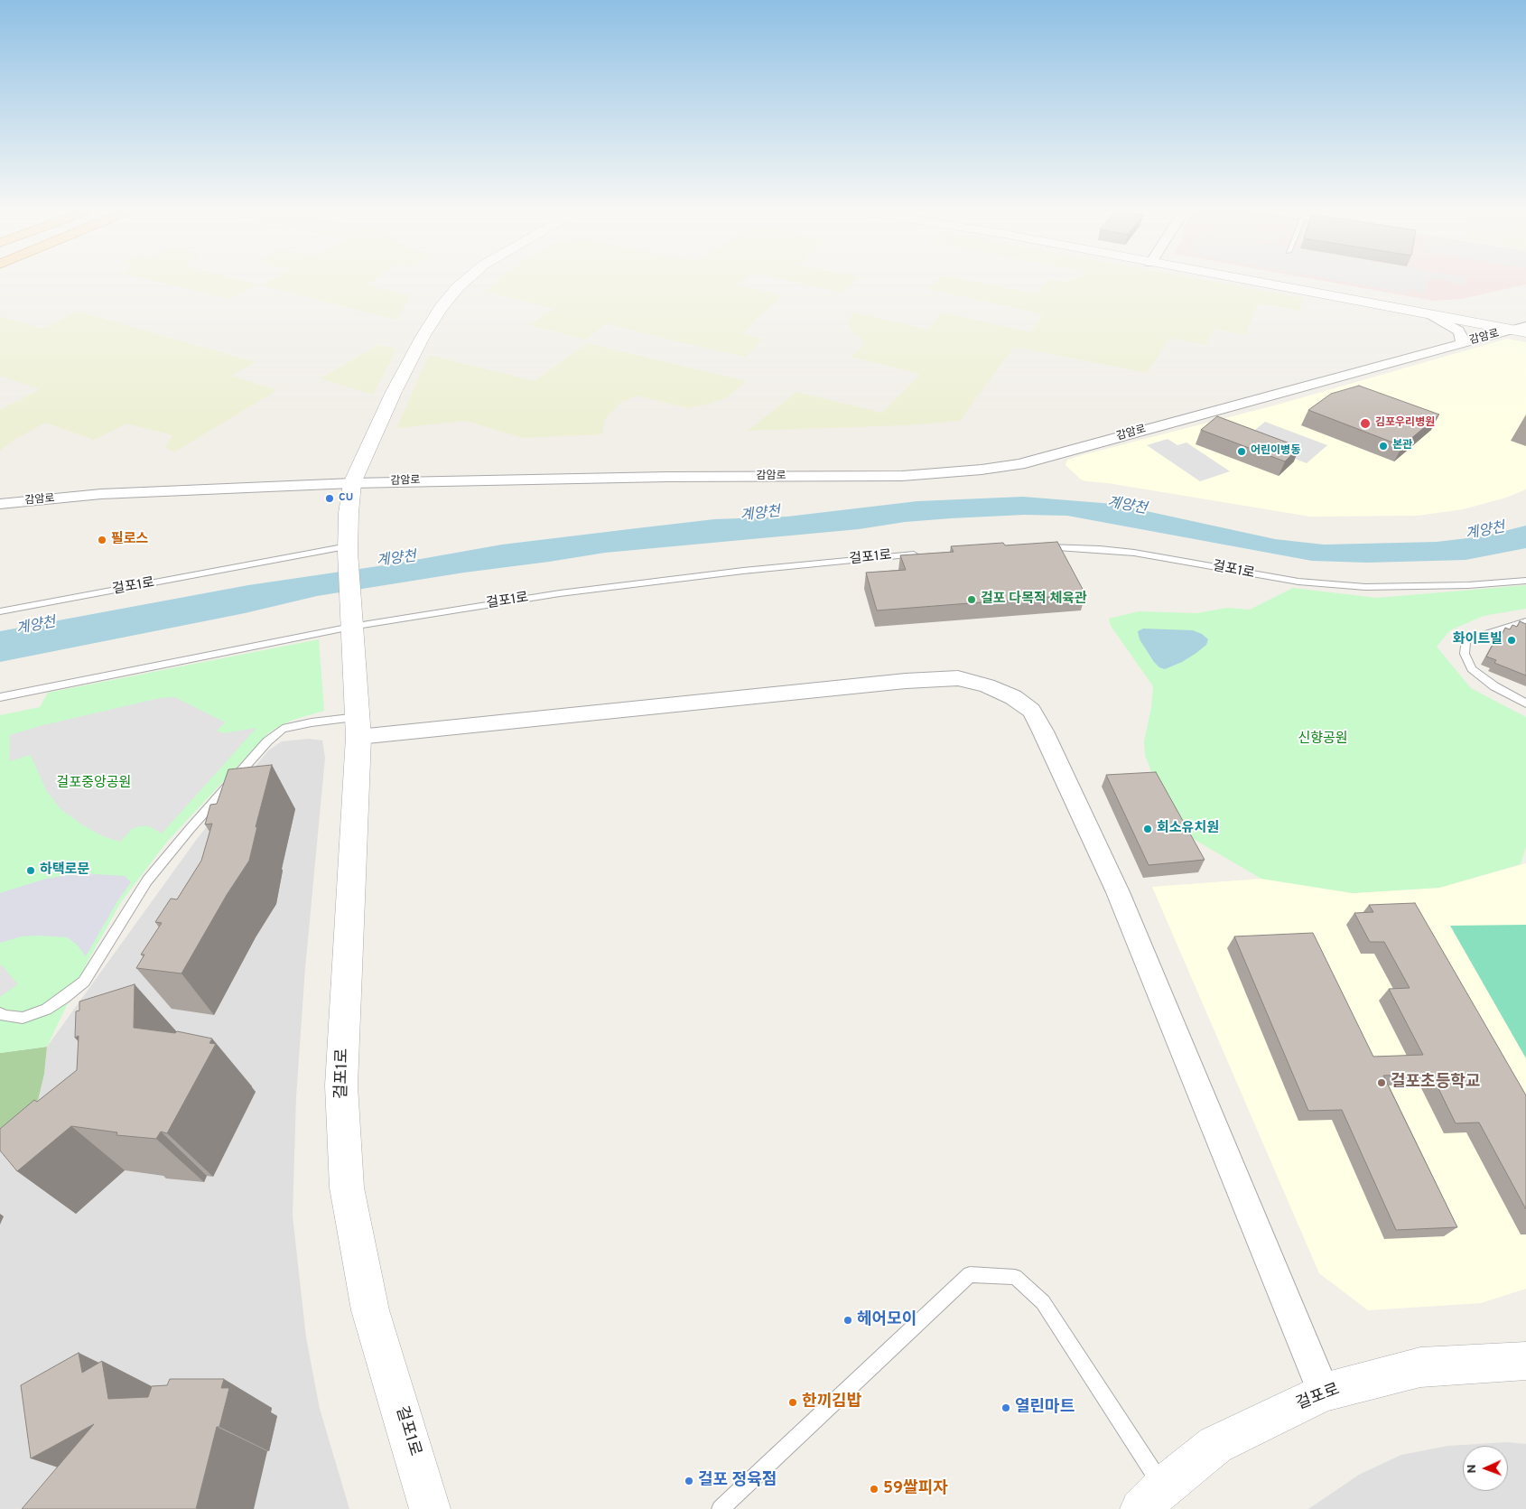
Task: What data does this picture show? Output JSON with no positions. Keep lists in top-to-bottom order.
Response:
{
  "streets": {
    "street": ["감암로", "걸포1로", "걸포로"]
  },
  "crossings": [
    ["감암로", "걸포1로"]
  ],
  "water": ["계양천"],
  "parks": ["신향공원", "걸포중앙공원"],
  "places": [
    "김포우리병원",
    "본관",
    "어린이병동",
    "CU",
    "필로스",
    "걸포 다목적 체육관",
    "화이트빌",
    "회소유치원",
    "하택로문",
    "걸포초등학교",
    "헤어모이",
    "한끼김밥",
    "열린마트",
    "걸포 정육점",
    "59쌀피자"
  ],
  "north": "left"
}
